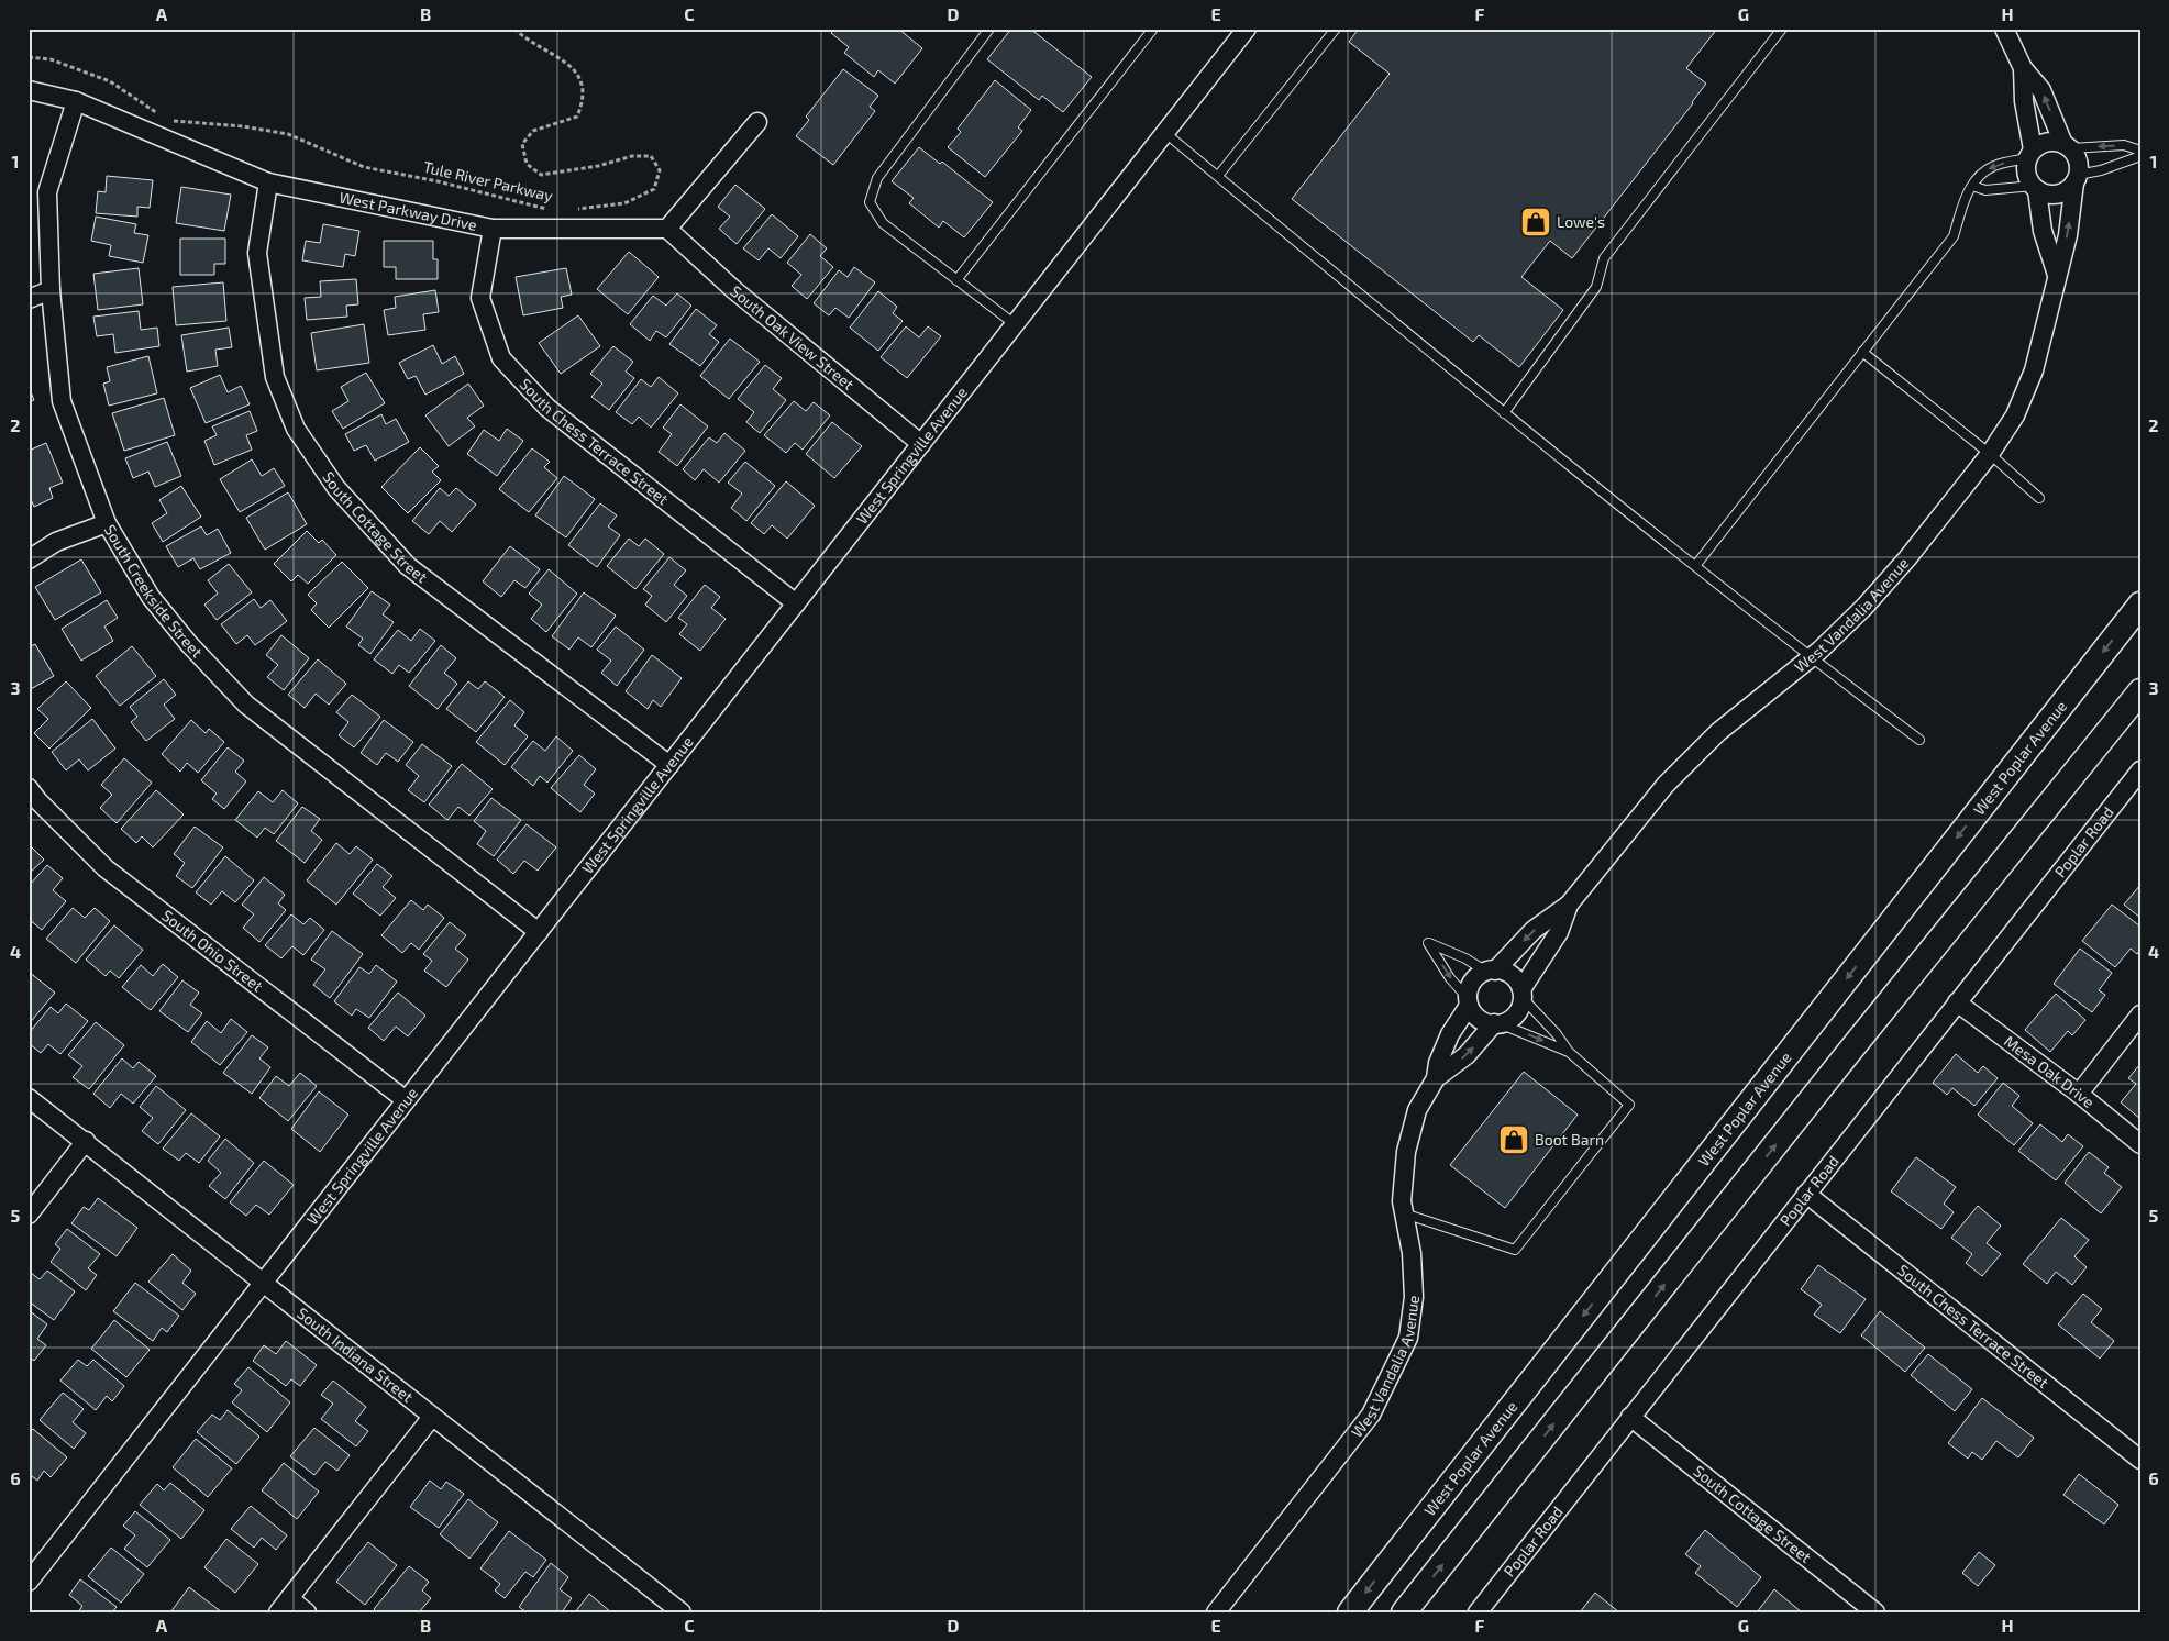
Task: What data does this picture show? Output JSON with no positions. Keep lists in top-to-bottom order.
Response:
{
  "streets": {
    "main road": ["West Poplar Avenue"],
    "street": [
      "West Parkway Drive",
      "South Oak View Street",
      "South Chess Terrace Street",
      "West Springville Avenue",
      "South Cottage Street",
      "South Creekside Street",
      "West Vandalia Avenue",
      "Poplar Road",
      "South Ohio Street",
      "Mesa Oak Drive",
      "South Indiana Street"
    ],
    "path": ["Tule River Parkway"]
  },
  "crossings": [
    ["West Parkway Drive", "South Oak View Street"],
    ["West Parkway Drive", "South Chess Terrace Street"],
    ["West Parkway Drive", "South Cottage Street"],
    ["West Parkway Drive", "South Creekside Street"],
    ["South Oak View Street", "West Springville Avenue"],
    ["South Chess Terrace Street", "West Springville Avenue"],
    ["South Chess Terrace Street", "Poplar Road"],
    ["West Springville Avenue", "South Cottage Street"],
    ["West Springville Avenue", "South Creekside Street"],
    ["West Springville Avenue", "South Ohio Street"],
    ["West Springville Avenue", "South Indiana Street"],
    ["South Cottage Street", "Poplar Road"],
    ["Poplar Road", "Mesa Oak Drive"]
  ],
  "places": {
    "shop": ["Lowe's", "Boot Barn"]
  },
  "grid": {
    "columns": [
      "A",
      "B",
      "C",
      "D",
      "E",
      "F",
      "G",
      "H"
    ],
    "rows": [
      "1",
      "2",
      "3",
      "4",
      "5",
      "6"
    ]
  }
}
